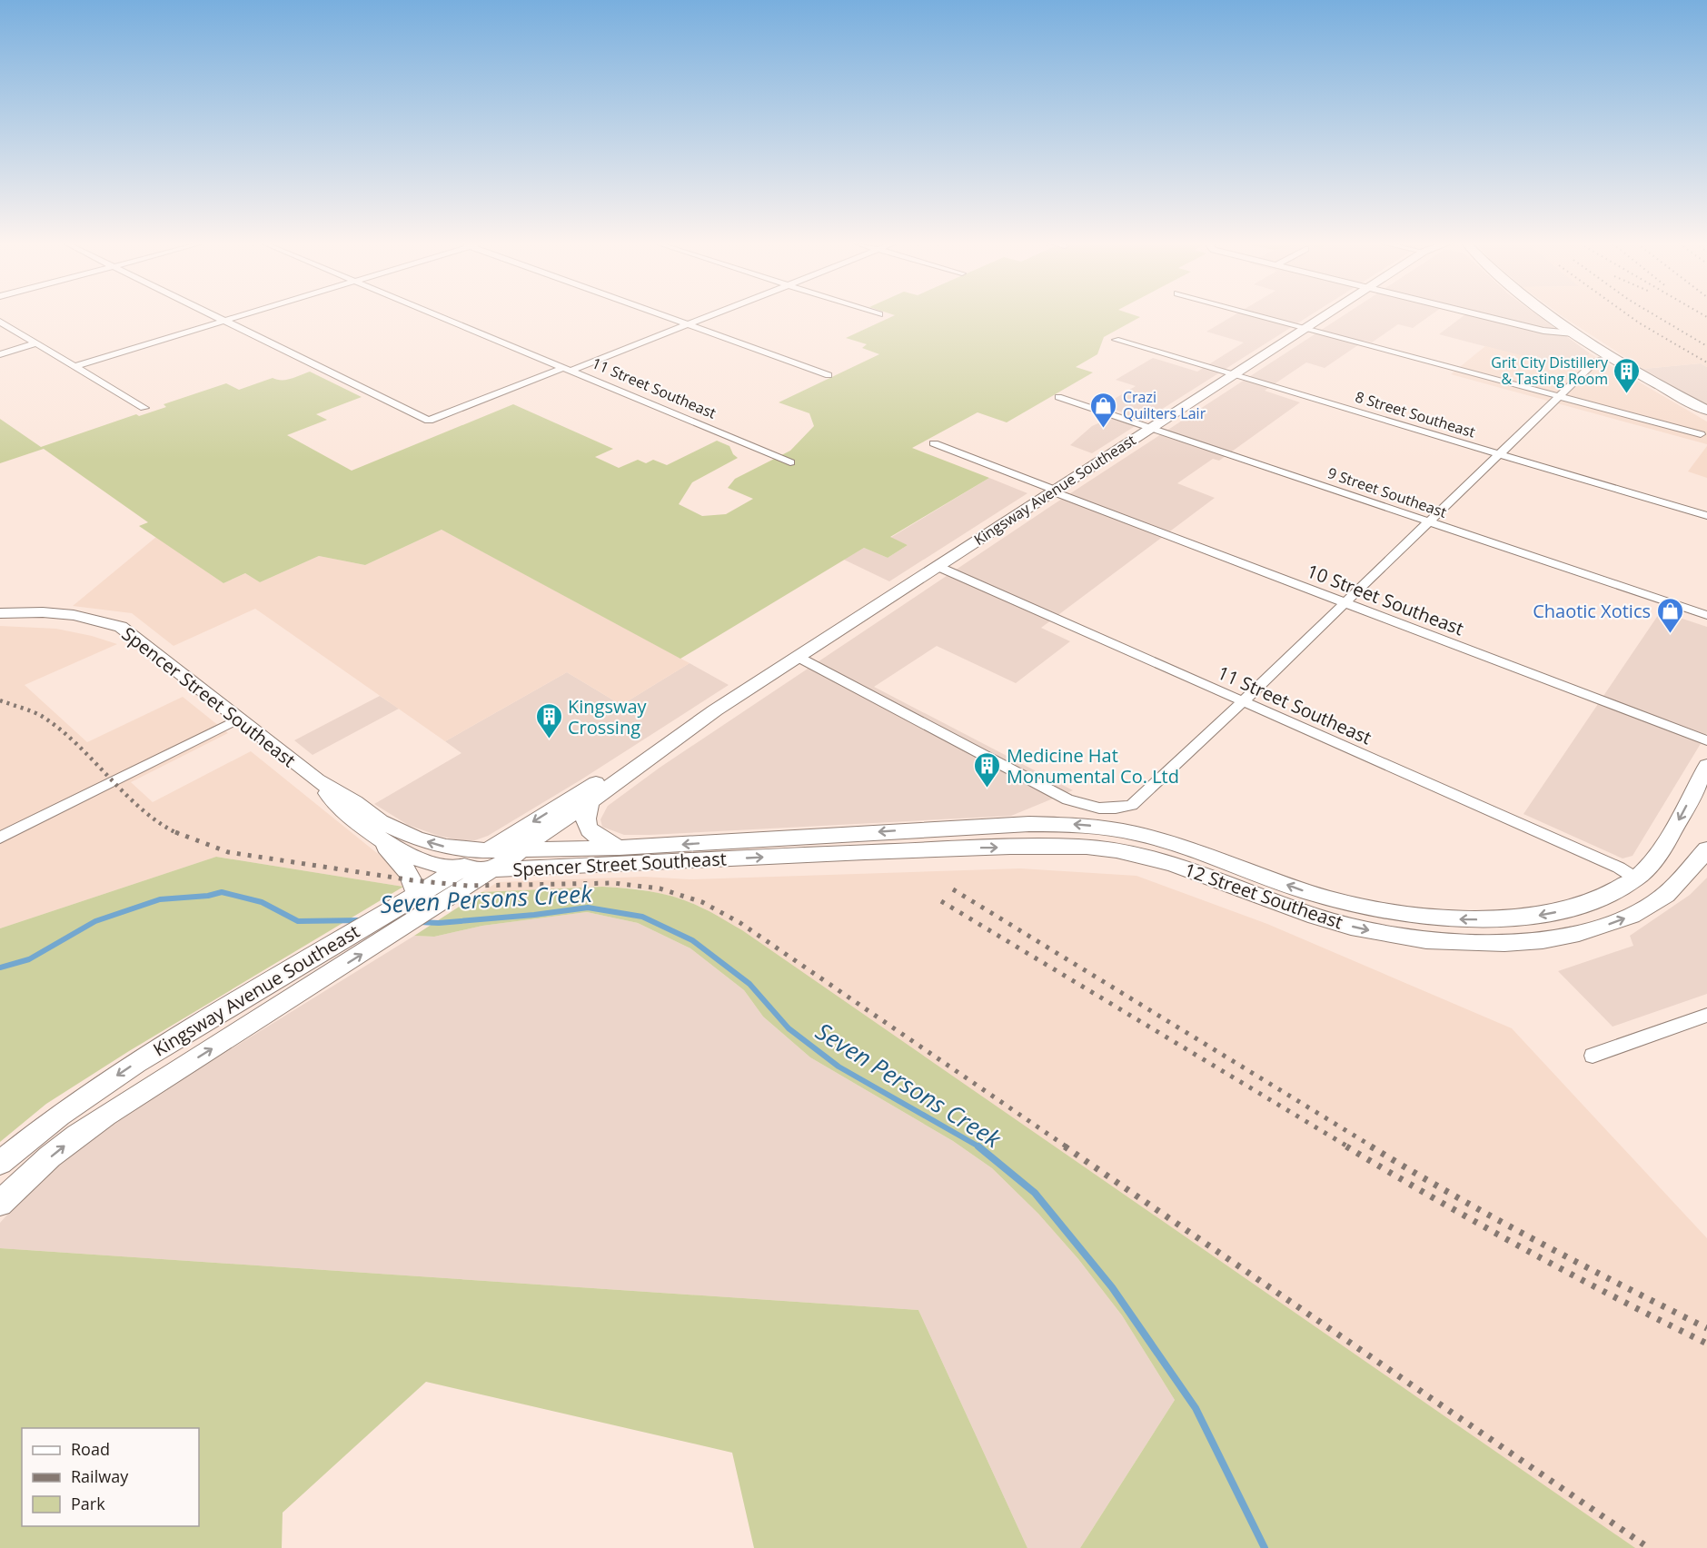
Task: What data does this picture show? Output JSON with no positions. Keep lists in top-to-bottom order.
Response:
{
  "streets": {
    "main road": ["Kingsway Avenue Southeast", "Spencer Street Southeast", "12 Street Southeast"],
    "street": [
      "11 Street Southeast",
      "8 Street Southeast",
      "9 Street Southeast",
      "10 Street Southeast"
    ]
  },
  "crossings": [
    ["11 Street Southeast", "Kingsway Avenue Southeast"],
    ["11 Street Southeast", "12 Street Southeast"],
    ["8 Street Southeast", "Kingsway Avenue Southeast"],
    ["Kingsway Avenue Southeast", "9 Street Southeast"],
    ["Kingsway Avenue Southeast", "10 Street Southeast"],
    ["Kingsway Avenue Southeast", "Spencer Street Southeast"],
    ["Spencer Street Southeast", "12 Street Southeast"]
  ],
  "water": ["Seven Persons Creek"],
  "places": {
    "building": ["Grit City Distillery & Tasting Room", "Kingsway Crossing", "Medicine Hat Monumental Co. Ltd"],
    "shop": ["Crazi Quilters Lair", "Chaotic Xotics"]
  },
  "legend": ["Road", "Railway", "Park"]
}
